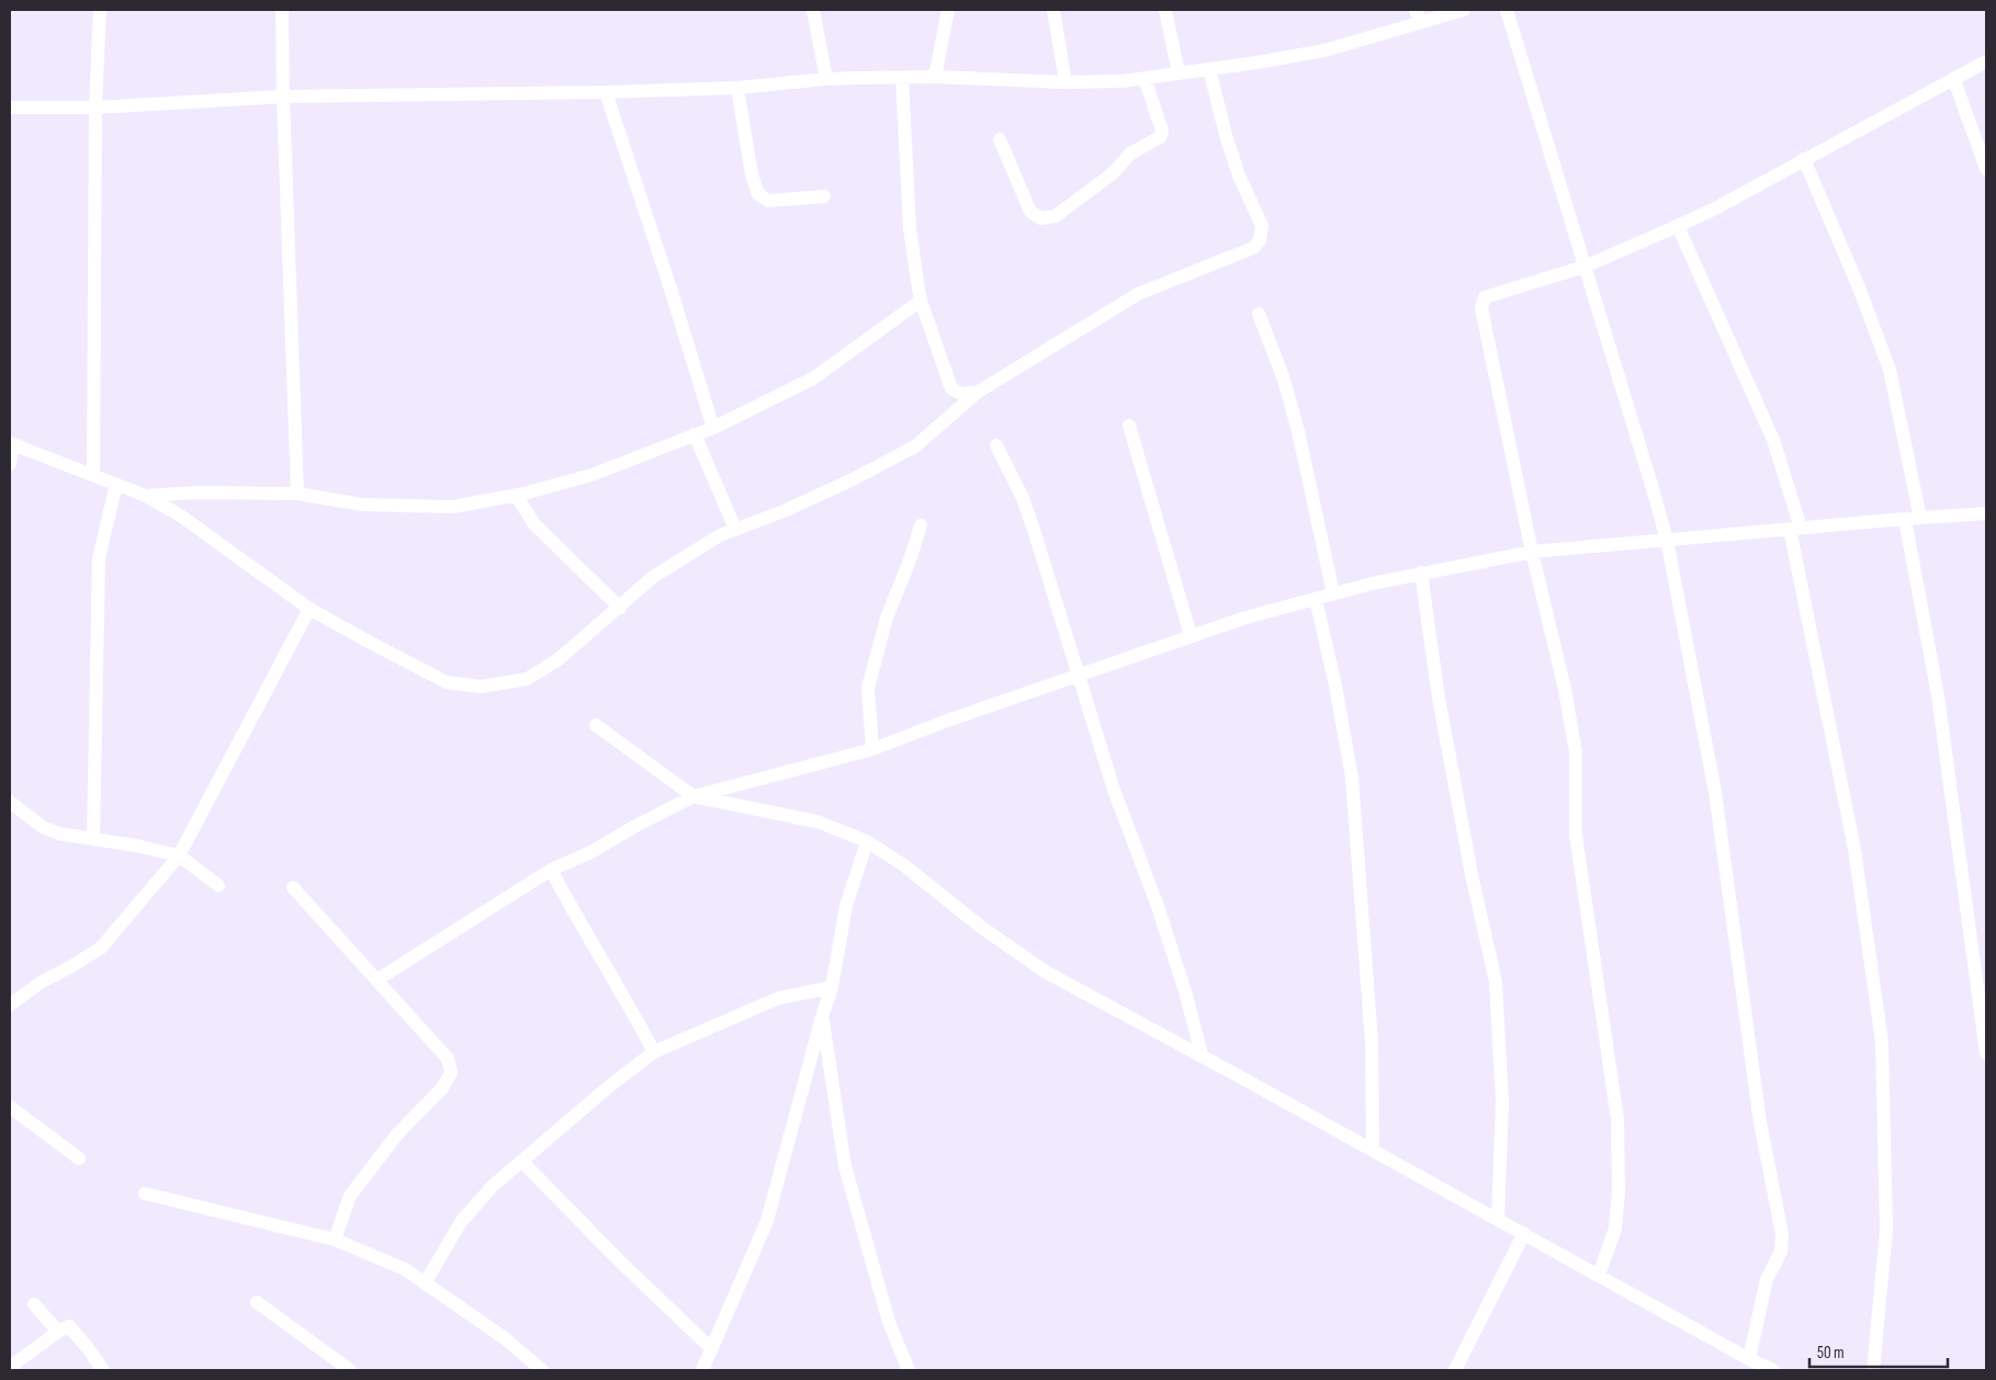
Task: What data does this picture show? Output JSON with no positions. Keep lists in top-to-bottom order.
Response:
{
  "scale_bar": "50 m"
}
